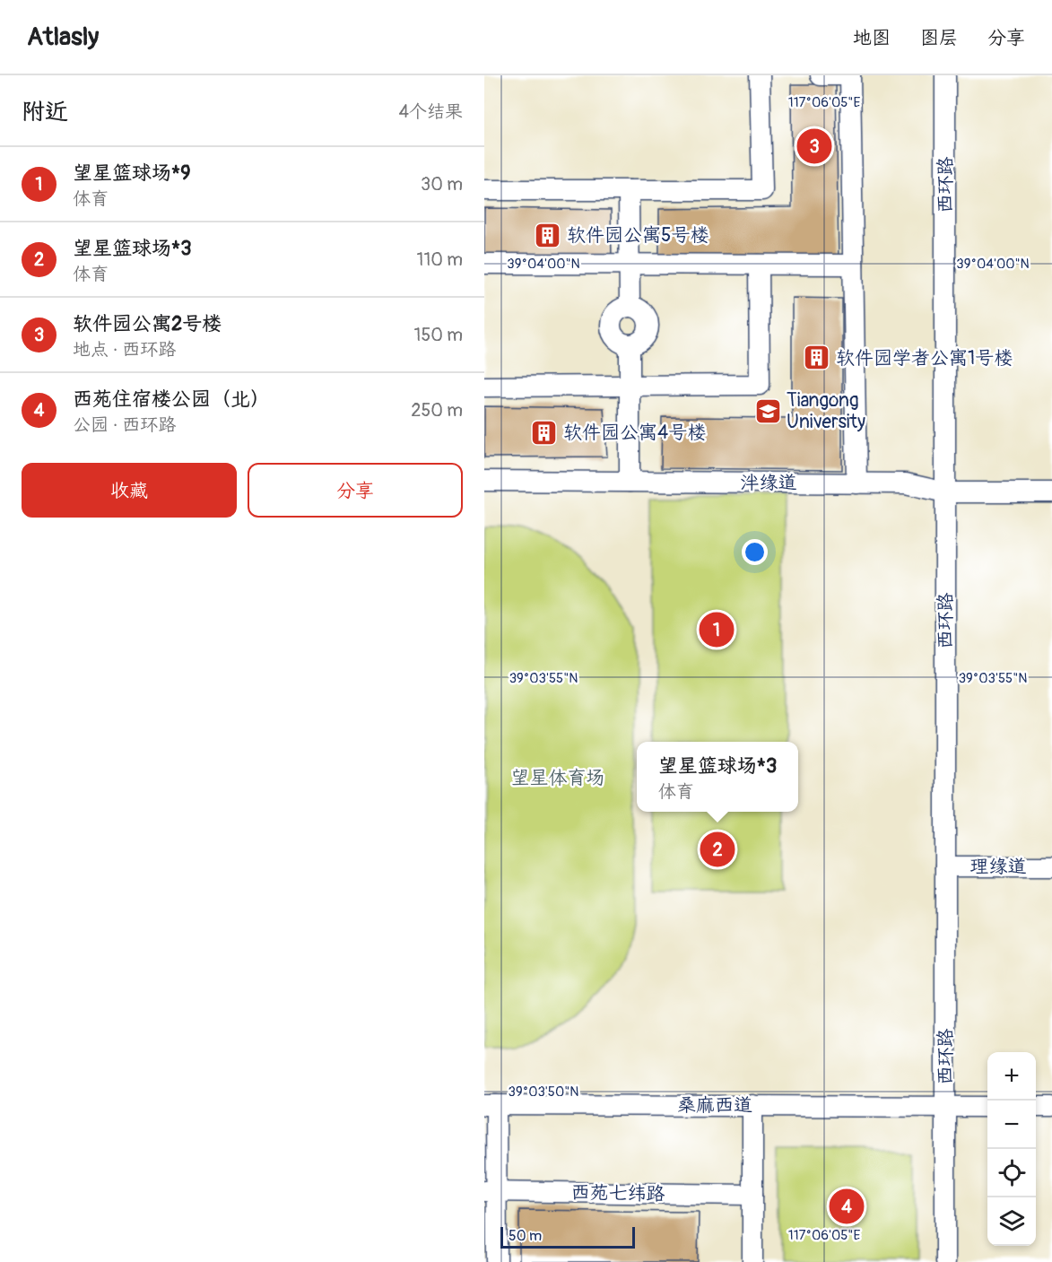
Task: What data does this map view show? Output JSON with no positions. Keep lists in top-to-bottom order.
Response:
{
  "streets": {
    "street": [
      "西环路",
      "泮缘道",
      "理缘道",
      "桑麻西道",
      "西苑七纬路"
    ]
  },
  "crossings": [
    ["西环路", "泮缘道"],
    ["西环路", "理缘道"],
    ["西环路", "桑麻西道"]
  ],
  "parks": ["望星体育场"],
  "places": {
    "building": ["软件园公寓5号楼", "软件园学者公寓1号楼", "软件园公寓4号楼"],
    "school or university": ["Tiangong University"]
  },
  "scale_bar": "50 m",
  "page": {
    "header": "Atlasly",
    "nav": ["地图", "图层", "分享"],
    "heading": ["附近", "4个结果"],
    "pins": [
      "3",
      "1",
      "2",
      "4"
    ],
    "list": [
      {
        "mark": "1",
        "name": "望星篮球场*9",
        "note": "体育",
        "value": "30 m"
      },
      {
        "mark": "2",
        "name": "望星篮球场*3",
        "note": "体育",
        "value": "110 m"
      },
      {
        "mark": "3",
        "name": "软件园公寓2号楼",
        "note": "地点 · 西环路",
        "value": "150 m"
      },
      {
        "mark": "4",
        "name": "西苑住宿楼公园（北）",
        "note": "公园 · 西环路",
        "value": "250 m"
      }
    ],
    "buttons": ["收藏", "分享"],
    "popup": ["望星篮球场*3", "体育"],
    "map_buttons": ["+", "−"],
    "scale": "50 m"
  },
  "coordinates": [
    "117°06'05\"E",
    "39°04'00\"N",
    "39°03'55\"N",
    "39°03'50\"N"
  ]
}
